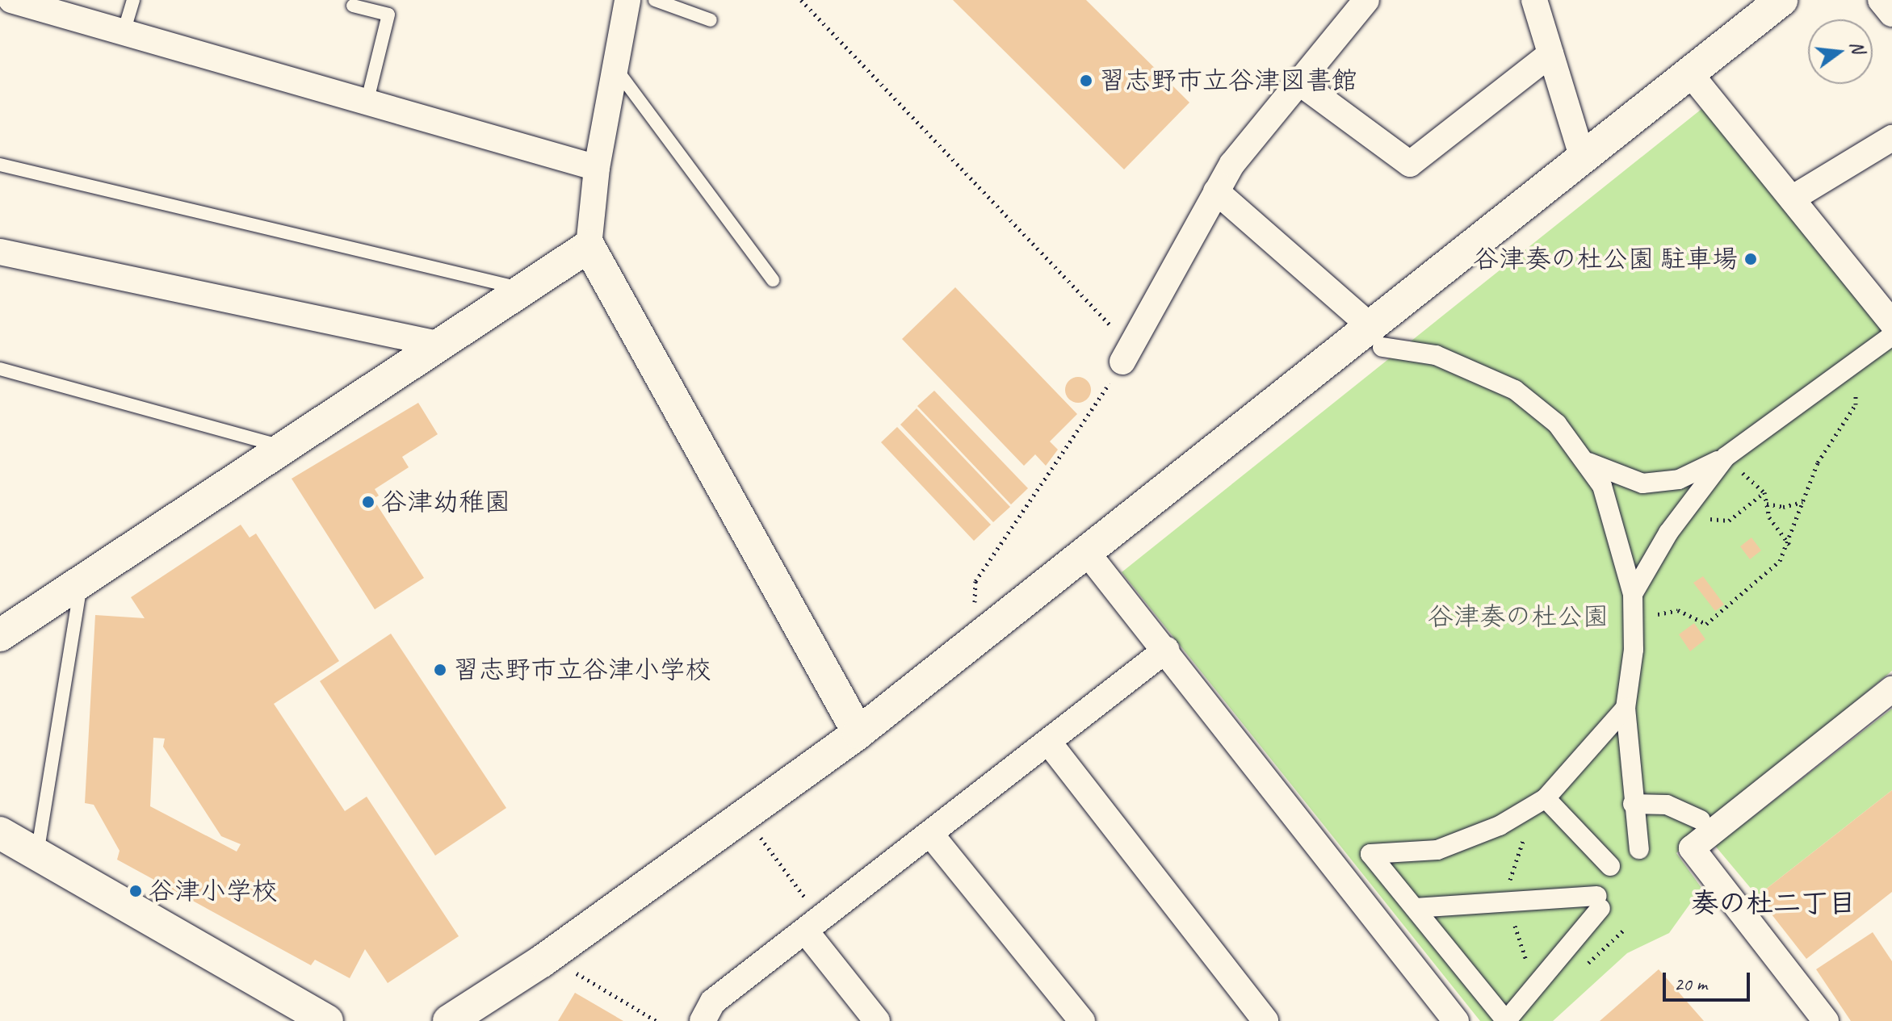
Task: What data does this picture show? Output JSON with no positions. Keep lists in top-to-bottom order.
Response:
{
  "districts": ["奏の杜二丁目"],
  "parks": ["谷津奏の杜公園"],
  "places": [
    "習志野市立谷津図書館",
    "谷津奏の杜公園 駐車場",
    "谷津幼稚園",
    "習志野市立谷津小学校",
    "谷津小学校"
  ],
  "scale_bar": "20 m",
  "north": "right"
}
